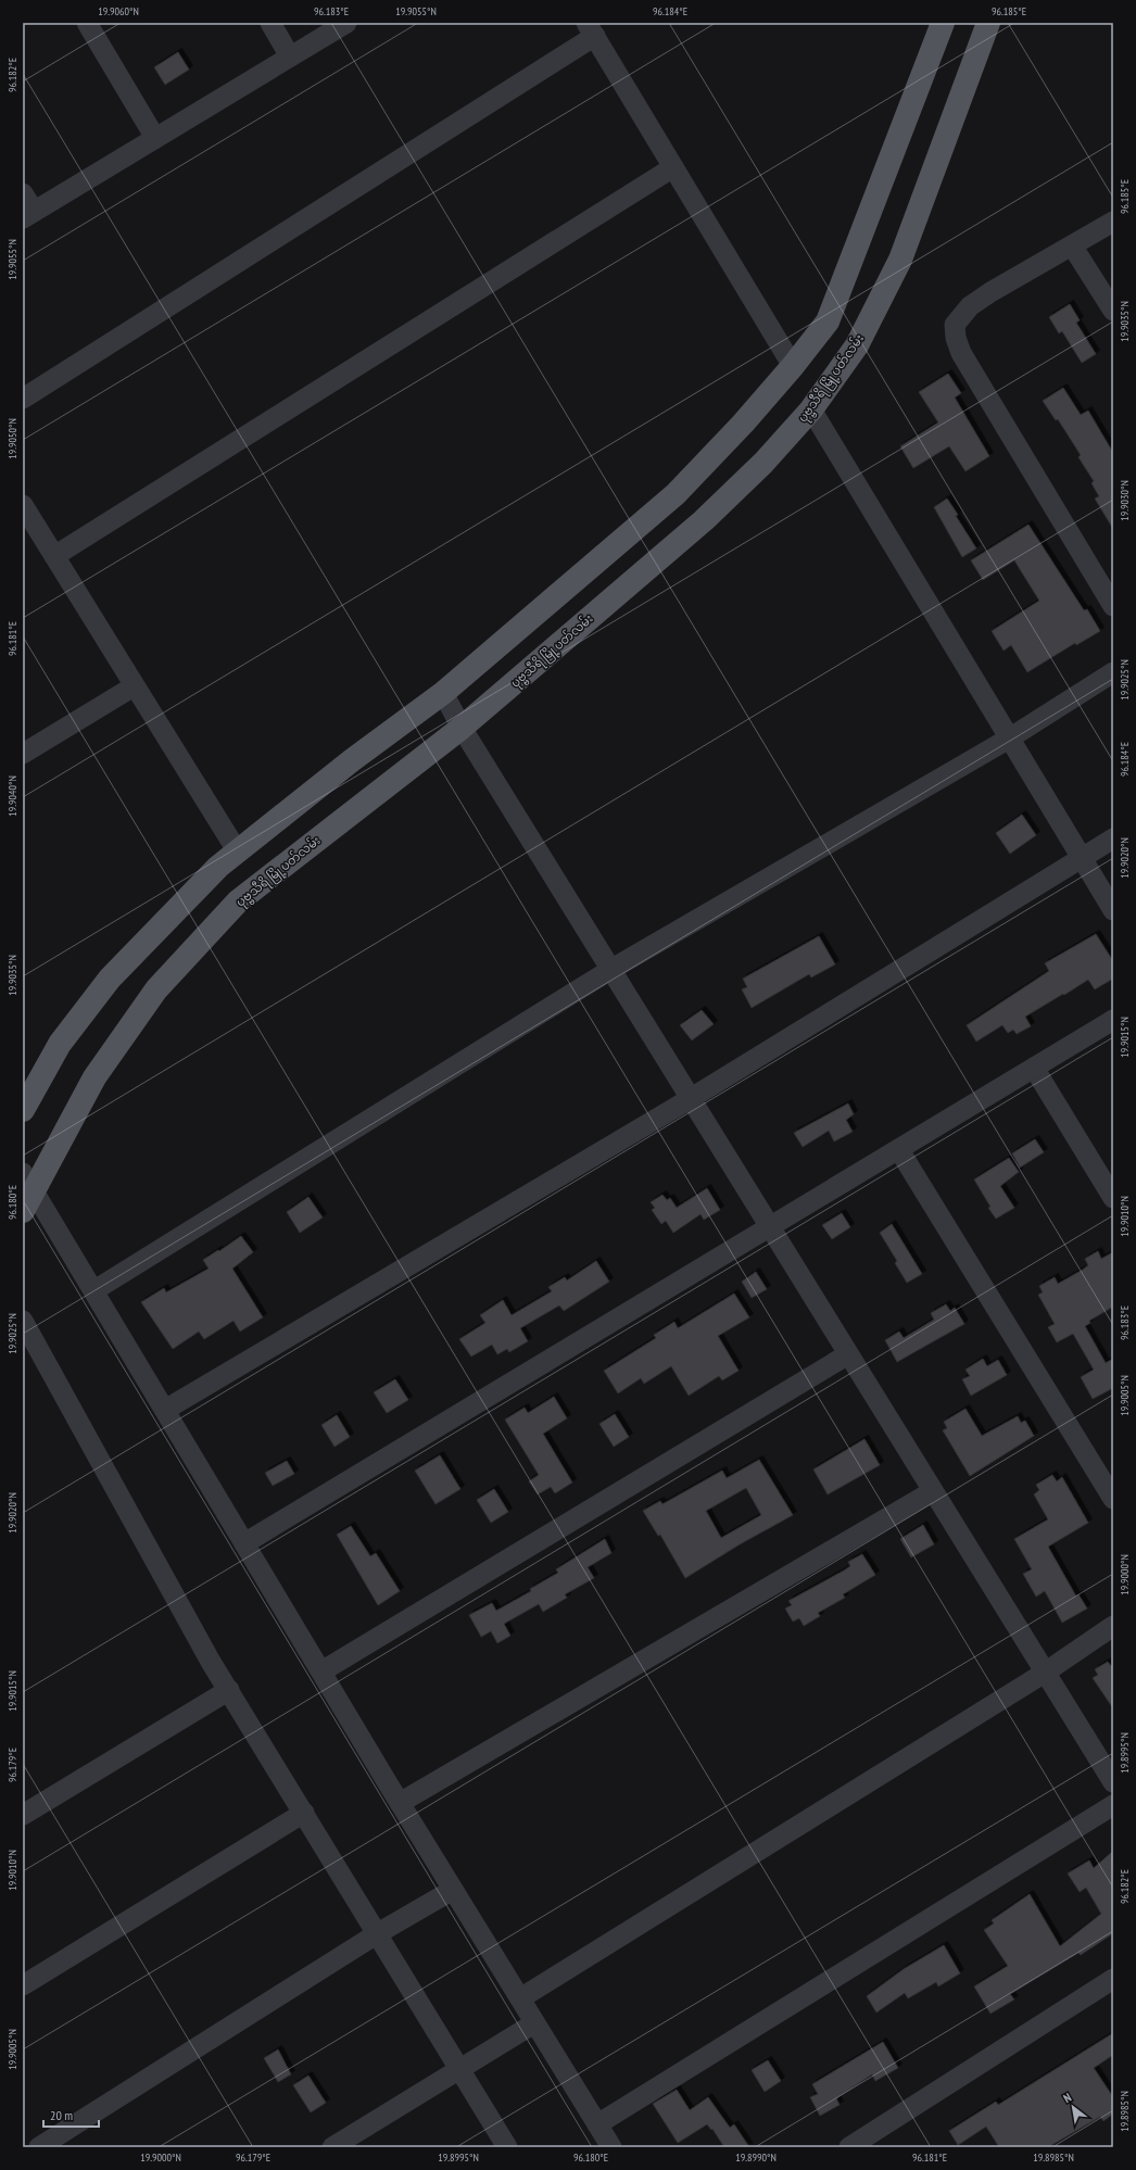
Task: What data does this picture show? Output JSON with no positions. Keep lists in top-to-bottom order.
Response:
{
  "streets": {
    "main road": ["ပုဗ္ဗသီရိ မြို့ပတ်လမ်း"]
  },
  "scale_bar": "20 m",
  "north": "top left",
  "coordinates": [
    "19.9060°N",
    "96.183°E",
    "19.9055°N",
    "96.184°E",
    "96.185°E",
    "96.182°E",
    "19.9035°N",
    "19.9050°N",
    "19.9030°N",
    "96.181°E",
    "19.9025°N",
    "19.9040°N",
    "19.9020°N",
    "19.9015°N",
    "96.180°E",
    "19.9010°N",
    "19.9005°N",
    "19.9000°N",
    "19.8995°N",
    "96.179°E",
    "19.8985°N",
    "19.8990°N"
  ]
}
